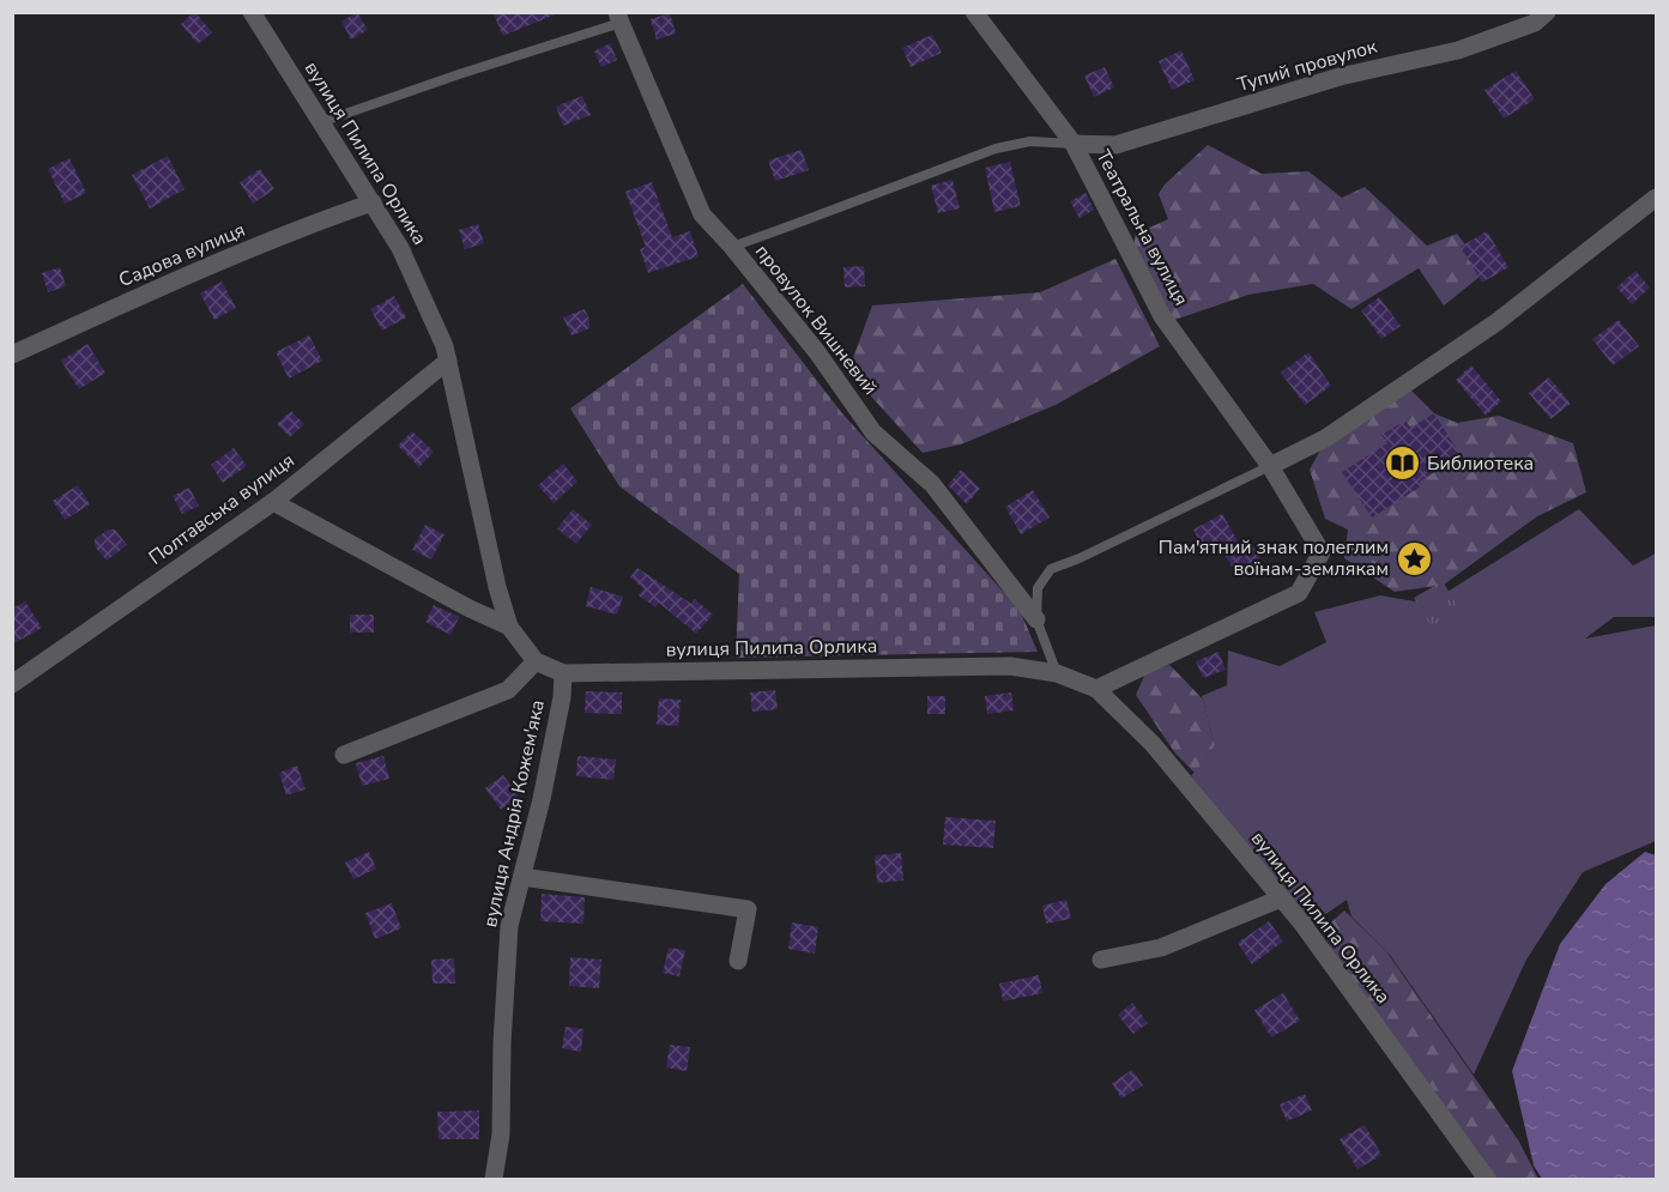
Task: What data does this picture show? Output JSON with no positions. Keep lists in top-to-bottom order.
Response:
{
  "streets": {
    "street": [
      "Тупий провулок",
      "вулиця Пилипа Орлика",
      "Театральна вулиця",
      "Садова вулиця",
      "провулок Вишневий",
      "Полтавська вулиця",
      "вулиця Андрія Кожем'яка"
    ]
  },
  "crossings": [
    ["Тупий провулок", "Театральна вулиця"],
    ["вулиця Пилипа Орлика", "Театральна вулиця"],
    ["вулиця Пилипа Орлика", "Садова вулиця"],
    ["вулиця Пилипа Орлика", "Полтавська вулиця"],
    ["вулиця Пилипа Орлика", "вулиця Андрія Кожем'яка"]
  ],
  "places": {
    "library": ["Библиотека"],
    "place": ["Пам'ятний знак полеглим воїнам-землякам"]
  }
}
